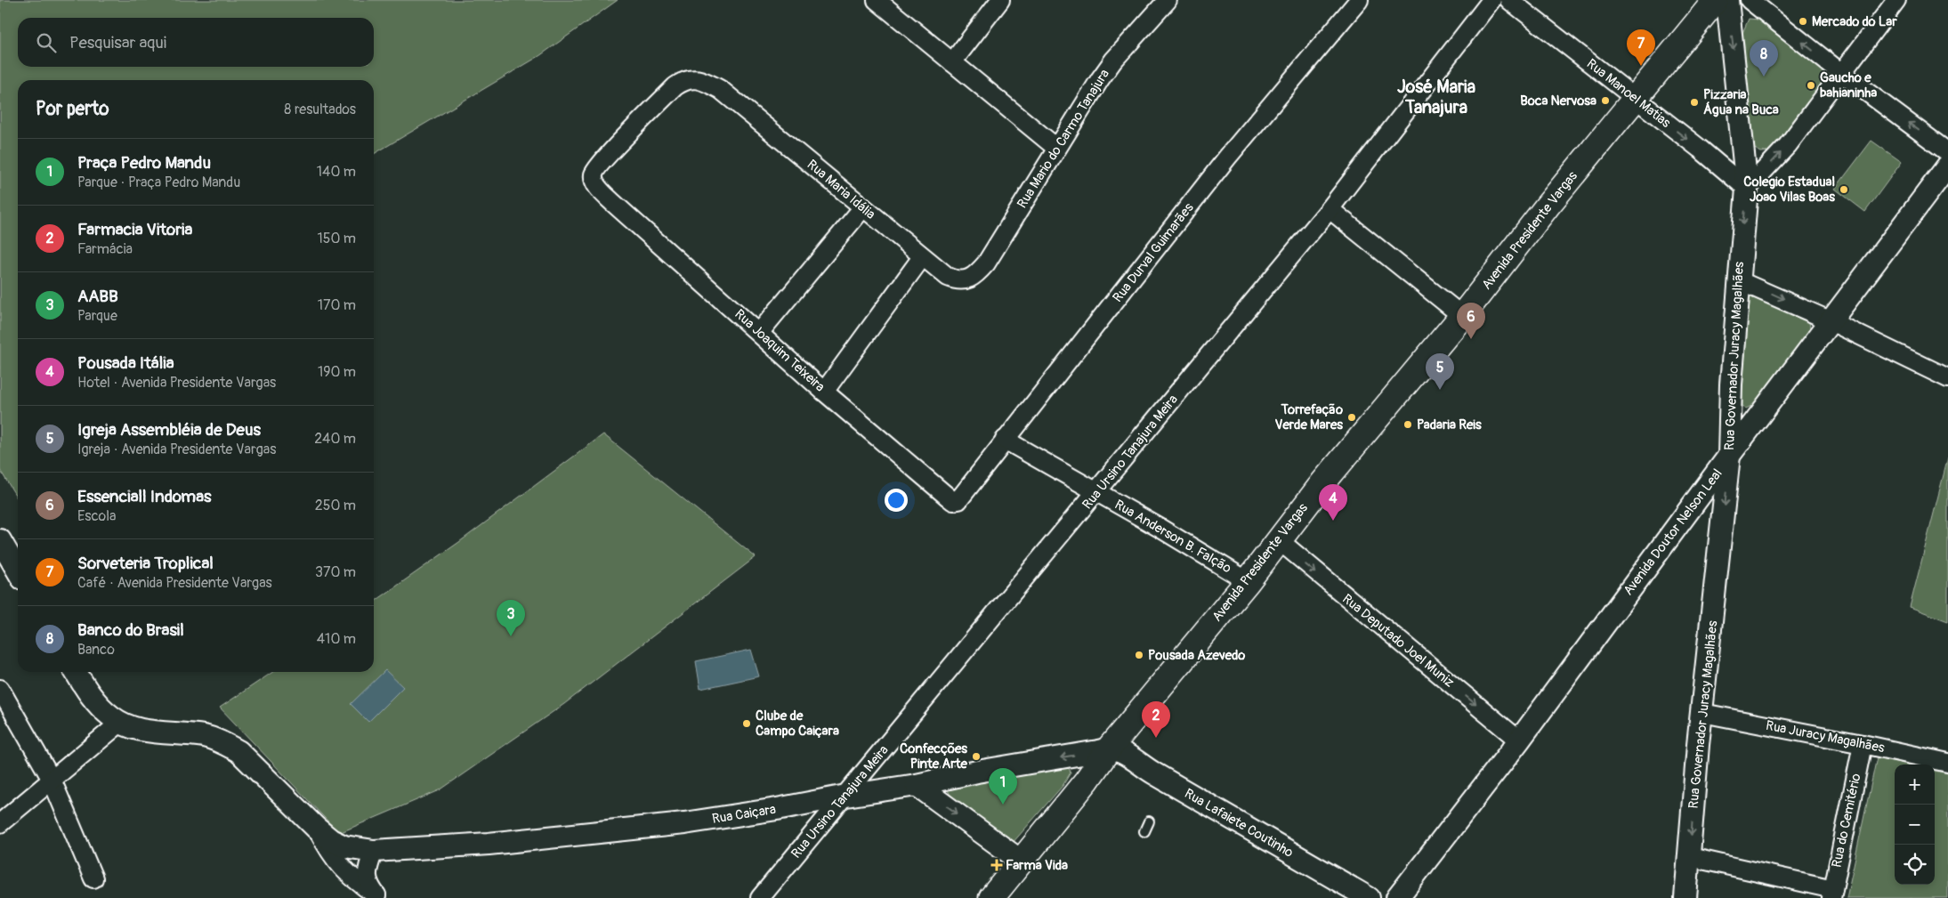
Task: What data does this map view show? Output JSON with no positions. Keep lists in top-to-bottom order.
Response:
{
  "streets": {
    "main road": ["Avenida Presidente Vargas"],
    "street": [
      "Rua Manoel Matias",
      "Rua Mario do Carmo Tanajura",
      "Rua Maria Idália",
      "Rua Durval Guimarães",
      "Rua Joaquim Teixeira",
      "Rua Governador Juracy Magalhães",
      "Rua Ursino Tanajura Meira",
      "Avenida Doutor Nelson Leal",
      "Rua Anderson B. Falção",
      "Rua Deputado Joel Muniz",
      "Rua Juracy Magalhães",
      "Rua Caiçara",
      "Rua do Cemitério",
      "Rua Lafaiete Coutinho"
    ]
  },
  "crossings": [
    ["Rua Manoel Matias", "Avenida Presidente Vargas"],
    ["Rua Manoel Matias", "Rua Governador Juracy Magalhães"],
    ["Rua Mario do Carmo Tanajura", "Rua Maria Idália"],
    ["Rua Maria Idália", "Rua Joaquim Teixeira"],
    ["Avenida Presidente Vargas", "Rua Anderson B. Falção"],
    ["Avenida Presidente Vargas", "Rua Deputado Joel Muniz"],
    ["Avenida Presidente Vargas", "Rua Caiçara"],
    ["Avenida Presidente Vargas", "Rua Lafaiete Coutinho"],
    ["Rua Durval Guimarães", "Rua Joaquim Teixeira"],
    ["Rua Durval Guimarães", "Rua Anderson B. Falção"],
    ["Rua Governador Juracy Magalhães", "Avenida Doutor Nelson Leal"],
    ["Rua Governador Juracy Magalhães", "Rua Juracy Magalhães"],
    ["Rua Ursino Tanajura Meira", "Rua Anderson B. Falção"],
    ["Rua Ursino Tanajura Meira", "Rua Caiçara"],
    ["Avenida Doutor Nelson Leal", "Rua Deputado Joel Muniz"],
    ["Rua Juracy Magalhães", "Rua do Cemitério"],
    ["Rua Caiçara", "Rua Lafaiete Coutinho"]
  ],
  "one_way": ["Rua Governador Juracy Magalhães", "Rua Deputado Joel Muniz"],
  "districts": ["José Maria Tanajura"],
  "places": {
    "other": [
      "Mercado do Lar",
      "Gaucho e bahianinha",
      "Boca Nervosa",
      "Pizzaria Água na Buca",
      "Colegio Estadual Joao Vilas Boas",
      "Torrefação Verde Mares",
      "Padaria Reis",
      "Pousada Azevedo",
      "Clube de Campo Caiçara",
      "Confecções Pinte Arte"
    ],
    "health": ["Farma Vida"]
  },
  "page": {
    "search": "Pesquisar aqui",
    "pins": [
      "7",
      "8",
      "6",
      "5",
      "4",
      "3",
      "2",
      "1"
    ],
    "heading": ["Por perto", "8 resultados"],
    "list": [
      {
        "mark": "1",
        "name": "Praça Pedro Mandu",
        "note": "Parque · Praça Pedro Mandu",
        "value": "140 m"
      },
      {
        "mark": "2",
        "name": "Farmacia Vitoria",
        "note": "Farmácia",
        "value": "150 m"
      },
      {
        "mark": "3",
        "name": "AABB",
        "note": "Parque",
        "value": "170 m"
      },
      {
        "mark": "4",
        "name": "Pousada Itália",
        "note": "Hotel · Avenida Presidente Vargas",
        "value": "190 m"
      },
      {
        "mark": "5",
        "name": "Igreja Assembléia de Deus",
        "note": "Igreja · Avenida Presidente Vargas",
        "value": "240 m"
      },
      {
        "mark": "6",
        "name": "Essenciall Indomas",
        "note": "Escola",
        "value": "250 m"
      },
      {
        "mark": "7",
        "name": "Sorveteria Troplical",
        "note": "Café · Avenida Presidente Vargas",
        "value": "370 m"
      },
      {
        "mark": "8",
        "name": "Banco do Brasil",
        "note": "Banco",
        "value": "410 m"
      }
    ],
    "map_buttons": ["+", "−"]
  }
}
